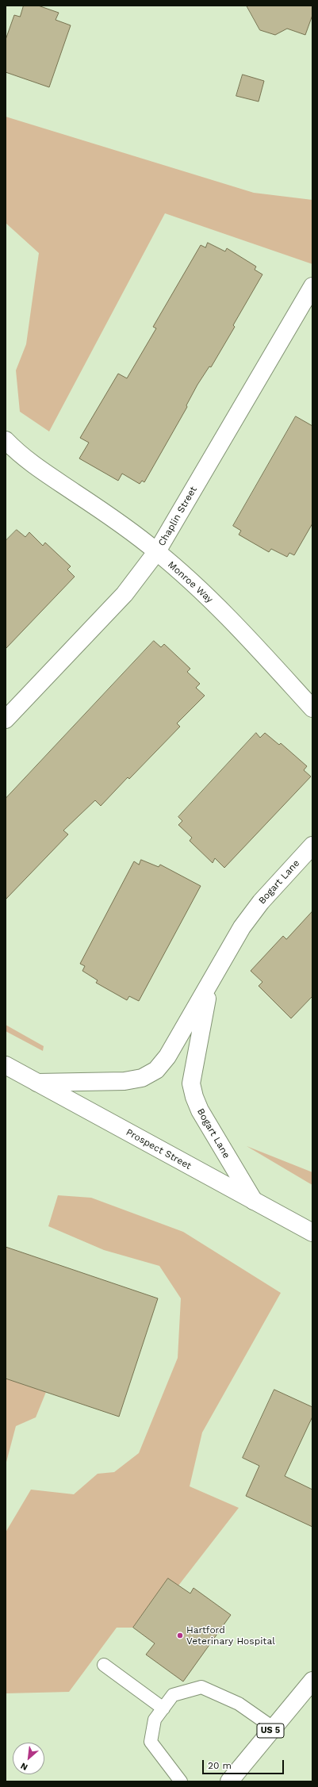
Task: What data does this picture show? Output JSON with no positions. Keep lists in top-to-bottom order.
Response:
{
  "streets": {
    "main road": [
      "Chaplin Street",
      "Monroe Way",
      "Bogart Lane",
      "Prospect Street",
      "US 5"
    ]
  },
  "crossings": [
    ["Chaplin Street", "Monroe Way"],
    ["Bogart Lane", "Prospect Street"]
  ],
  "places": ["Hartford Veterinary Hospital"],
  "scale_bar": "20 m",
  "north": "bottom left"
}
